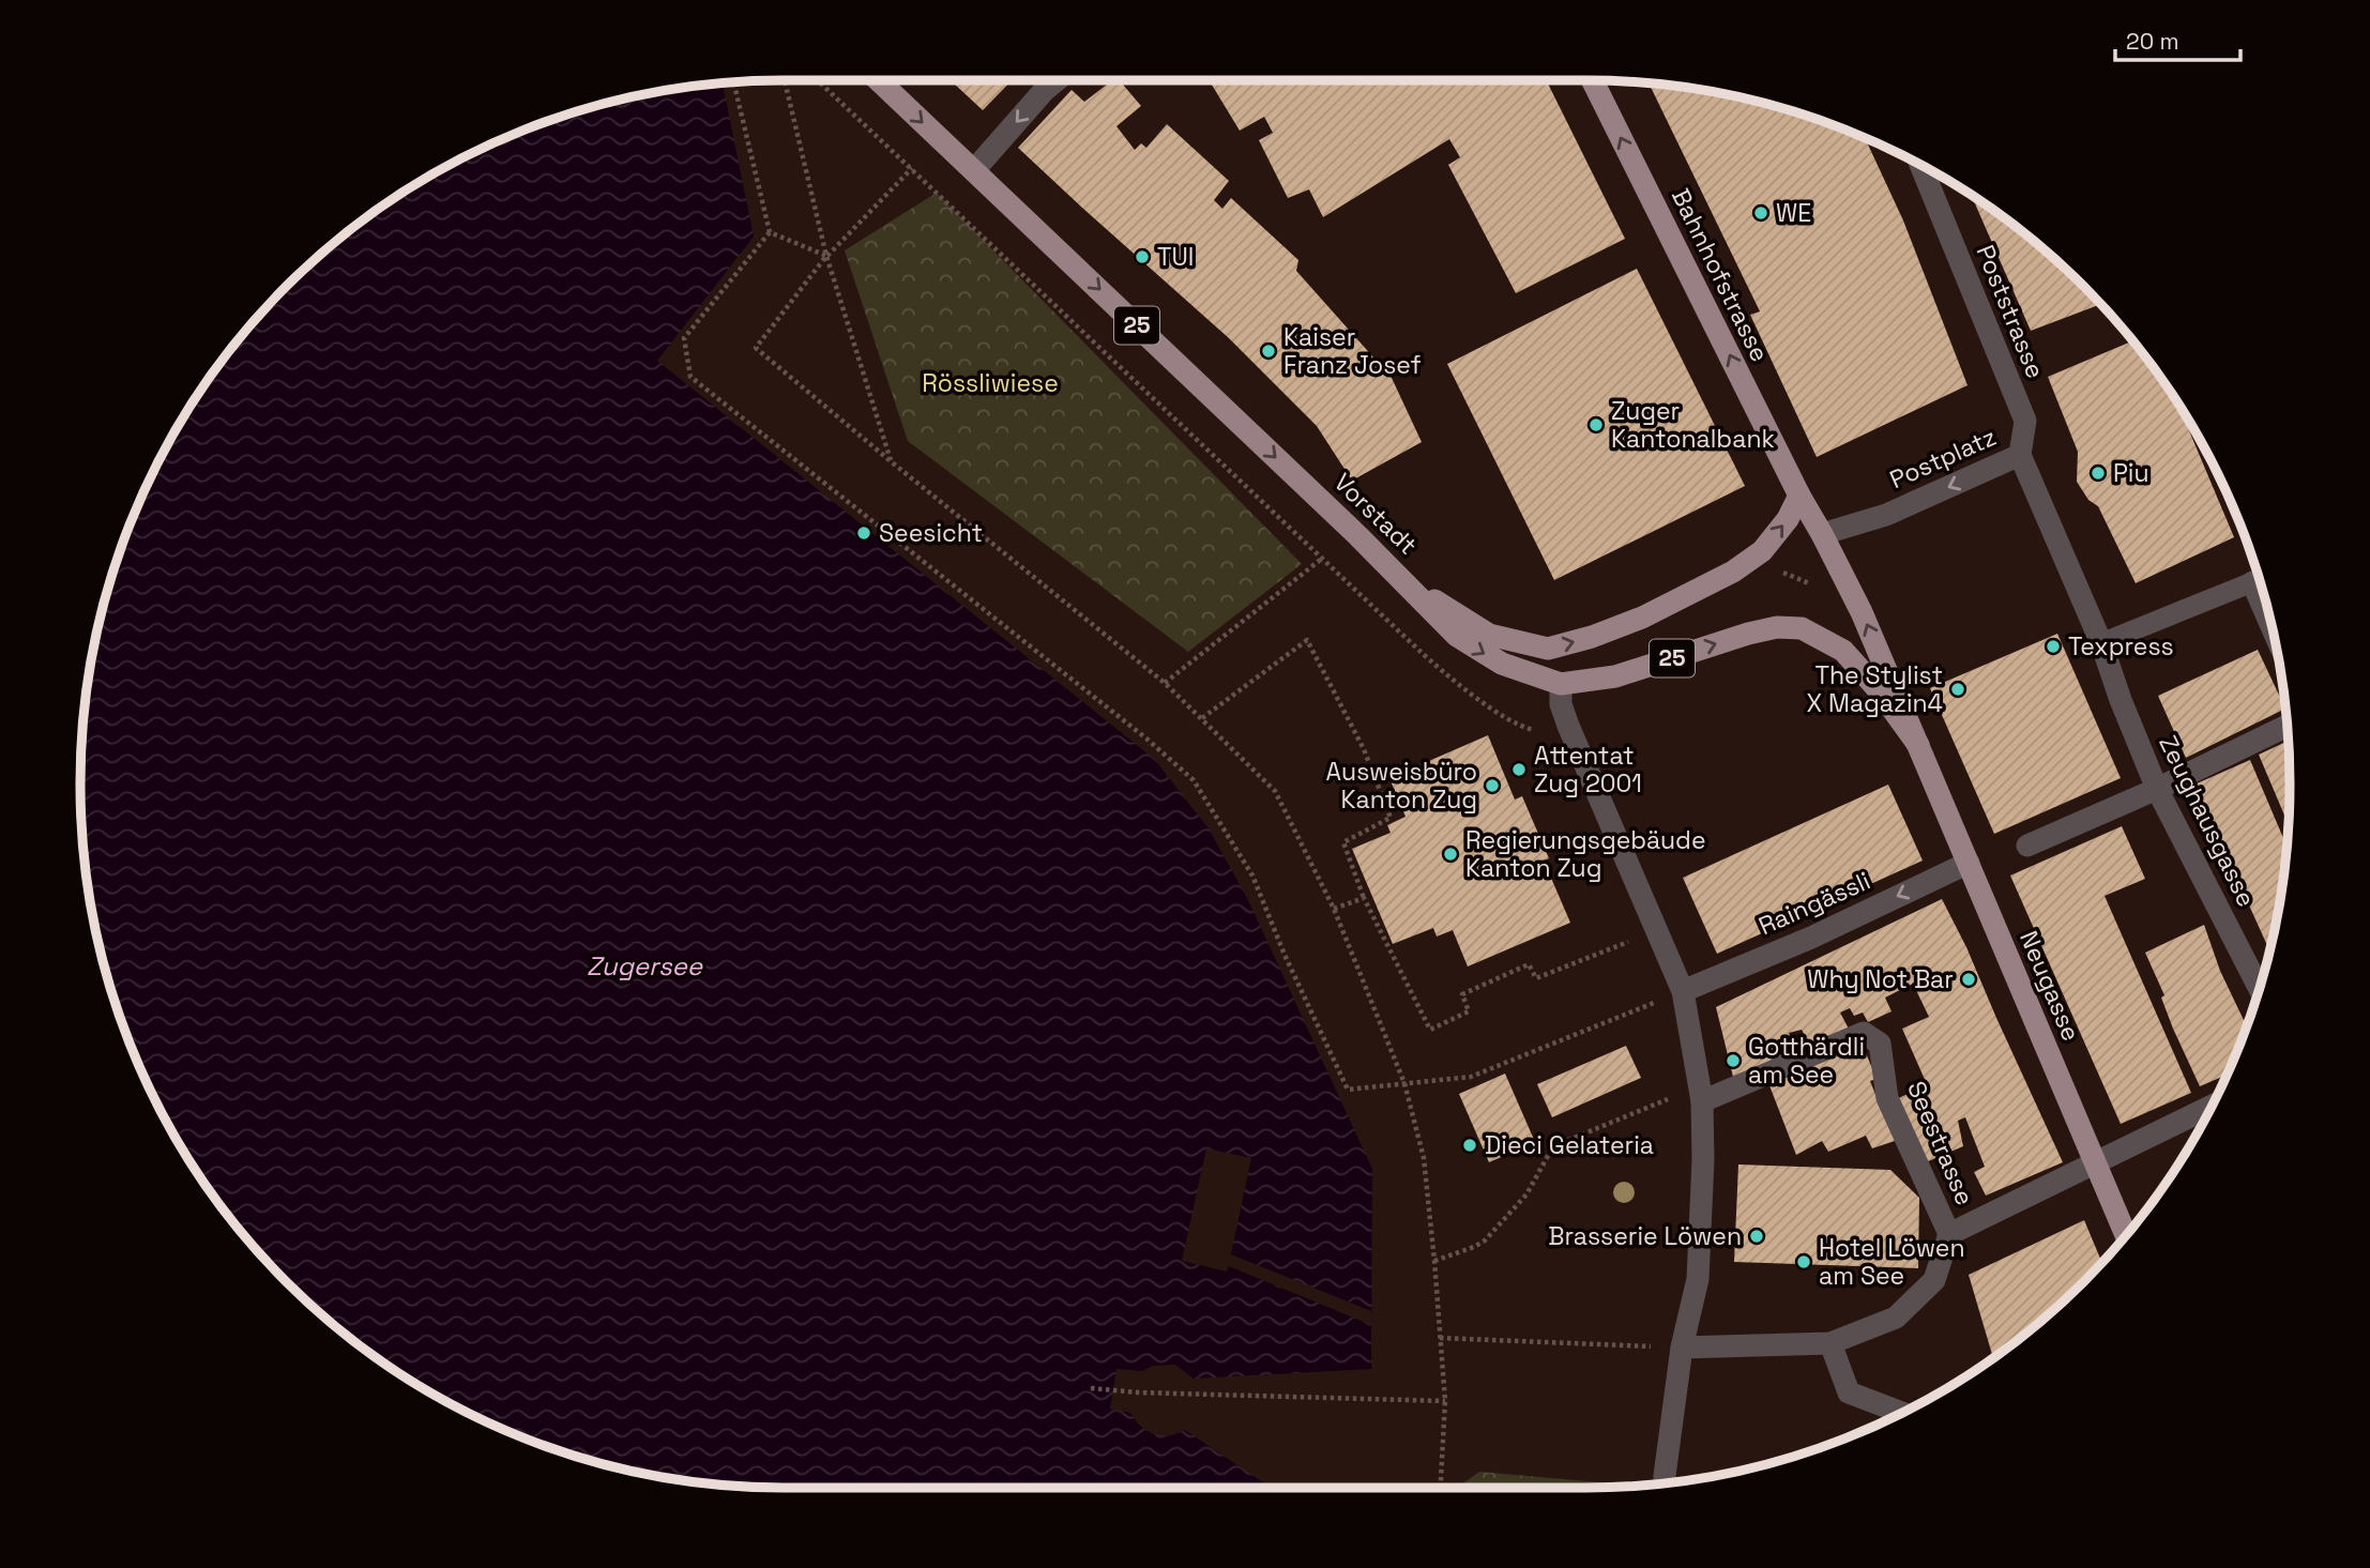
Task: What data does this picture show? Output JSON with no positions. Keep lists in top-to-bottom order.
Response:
{
  "streets": {
    "main road": [
      "Bahnhofstrasse",
      "25",
      "Vorstadt",
      "Neugasse"
    ],
    "street": [
      "Poststrasse",
      "Postplatz",
      "Zeughausgasse",
      "Raingässli",
      "Seestrasse"
    ]
  },
  "crossings": [
    ["Bahnhofstrasse", "Postplatz"],
    ["Bahnhofstrasse", "Vorstadt"],
    ["Bahnhofstrasse", "Neugasse"],
    ["Poststrasse", "Postplatz"],
    ["Postplatz", "Zeughausgasse"],
    ["Vorstadt", "Neugasse"],
    ["Raingässli", "Neugasse"]
  ],
  "one_way": [
    "Bahnhofstrasse",
    "Postplatz",
    "Vorstadt",
    "Raingässli"
  ],
  "water": ["Zugersee"],
  "parks": ["Rössliwiese"],
  "places": [
    "WE",
    "TUI",
    "Kaiser Franz Josef",
    "Zuger Kantonalbank",
    "Piu",
    "Seesicht",
    "Texpress",
    "The Stylist X Magazin4",
    "Attentat Zug 2001",
    "Ausweisbüro Kanton Zug",
    "Regierungsgebäude Kanton Zug",
    "Why Not Bar",
    "Gotthärdli am See",
    "Dieci Gelateria",
    "Brasserie Löwen",
    "Hotel Löwen am See"
  ],
  "scale_bar": "20 m"
}
